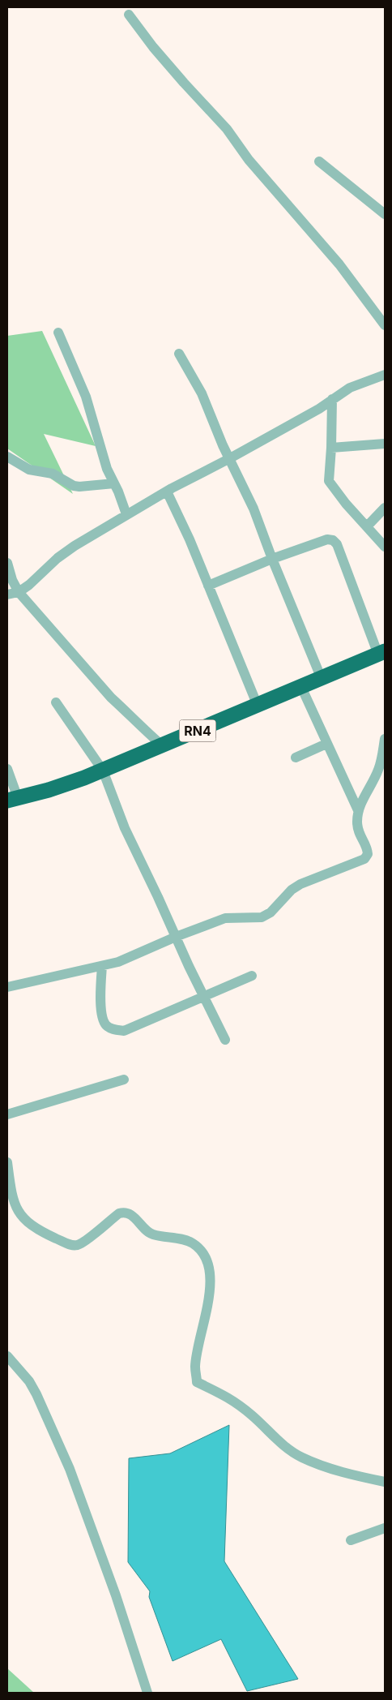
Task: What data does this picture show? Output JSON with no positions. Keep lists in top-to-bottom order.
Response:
{
  "streets": {
    "highway": ["RN4"]
  }
}
